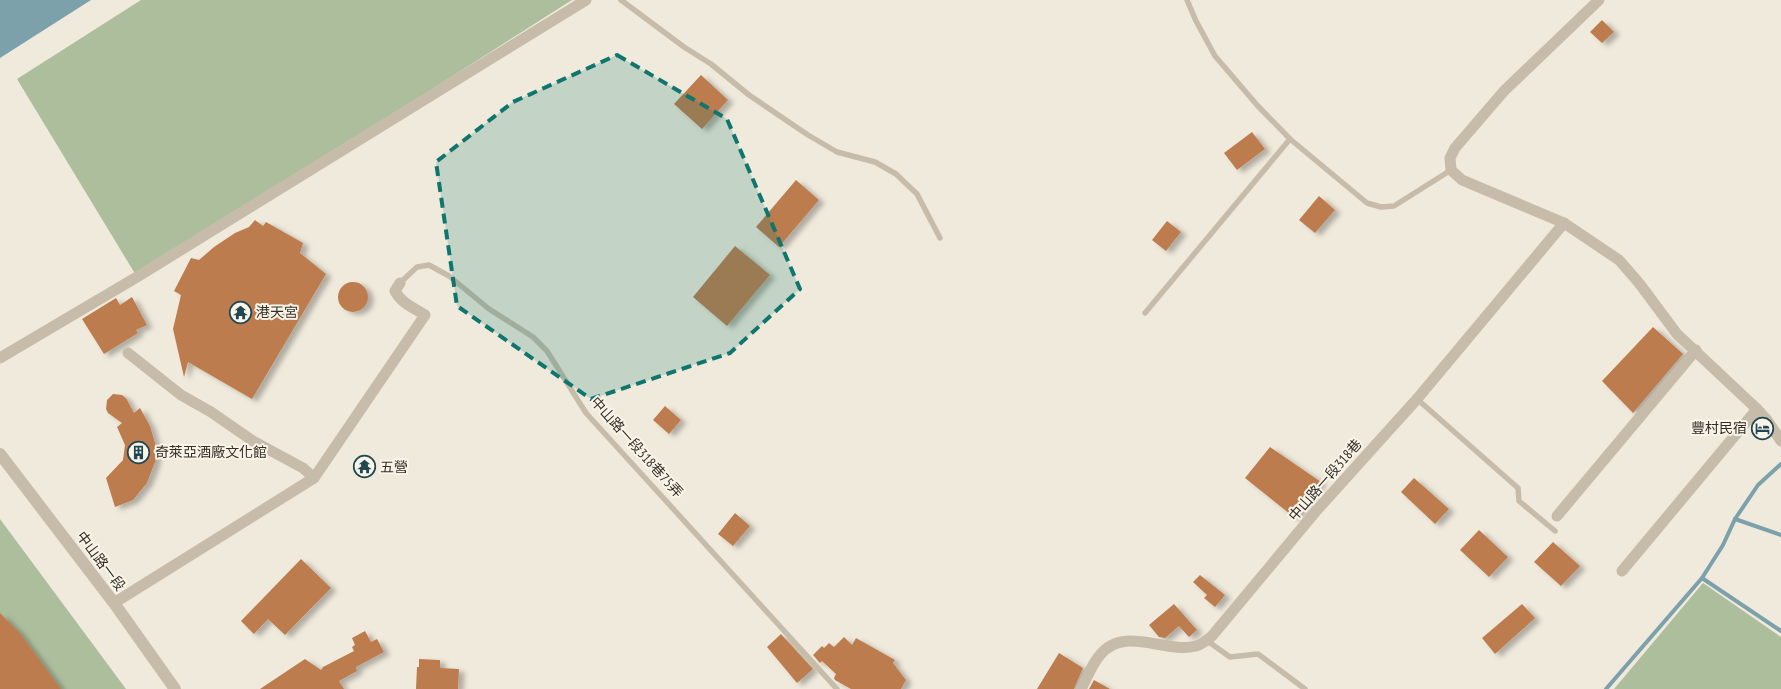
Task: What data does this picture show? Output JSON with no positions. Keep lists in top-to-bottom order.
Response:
{
  "streets": {
    "street": ["中山路一段318巷", "中山路一段"],
    "lane": ["中山路一段318巷75弄"]
  },
  "places": {
    "temple": ["港天宮", "五營"],
    "hotel": ["豐村民宿"],
    "building": ["奇萊亞酒廠文化館"]
  }
}
